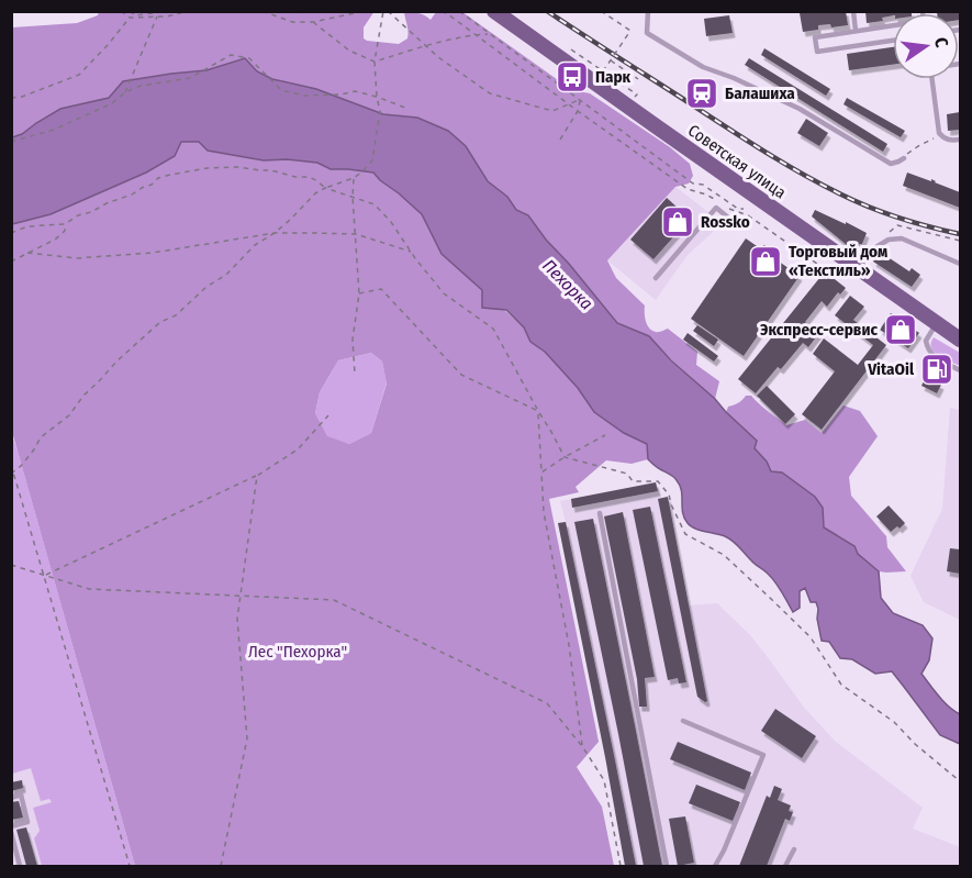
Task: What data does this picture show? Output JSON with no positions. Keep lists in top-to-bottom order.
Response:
{
  "streets": {
    "main road": ["Советская улица"]
  },
  "water": ["Пехорка"],
  "parks": ["Лес \"Пехорка\""],
  "places": {
    "bus stop": ["Парк"],
    "station": ["Балашиха"],
    "shop": ["Rossko", "Торговый дом «Текстиль»", "Экспресс-сервис"],
    "fuel station": ["VitaOil"]
  },
  "north": "right"
}
